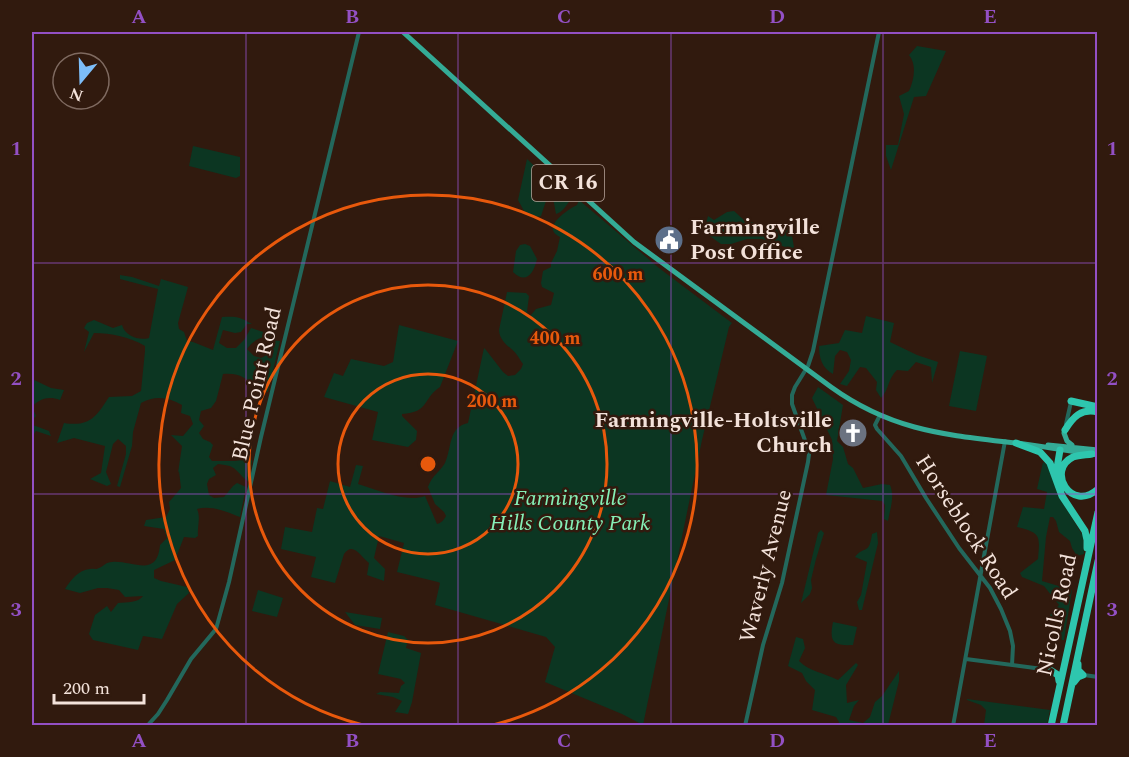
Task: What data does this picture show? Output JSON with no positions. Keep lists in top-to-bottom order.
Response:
{
  "streets": {
    "highway": ["Nicolls Road"],
    "main road": ["CR 16"],
    "street": ["Blue Point Road", "Horseblock Road", "Waverly Avenue"]
  },
  "crossings": [
    ["CR 16", "Horseblock Road"],
    ["CR 16", "Waverly Avenue"]
  ],
  "parks": ["Farmingville Hills County Park"],
  "places": {
    "public building": ["Farmingville Post Office"],
    "church": ["Farmingville-Holtsville Church"]
  },
  "scale_bar": "200 m",
  "north": "bottom",
  "grid": {
    "columns": [
      "A",
      "B",
      "C",
      "D",
      "E"
    ],
    "rows": ["1", "2", "3"]
  },
  "rings": ["600 m", "400 m", "200 m"]
}
